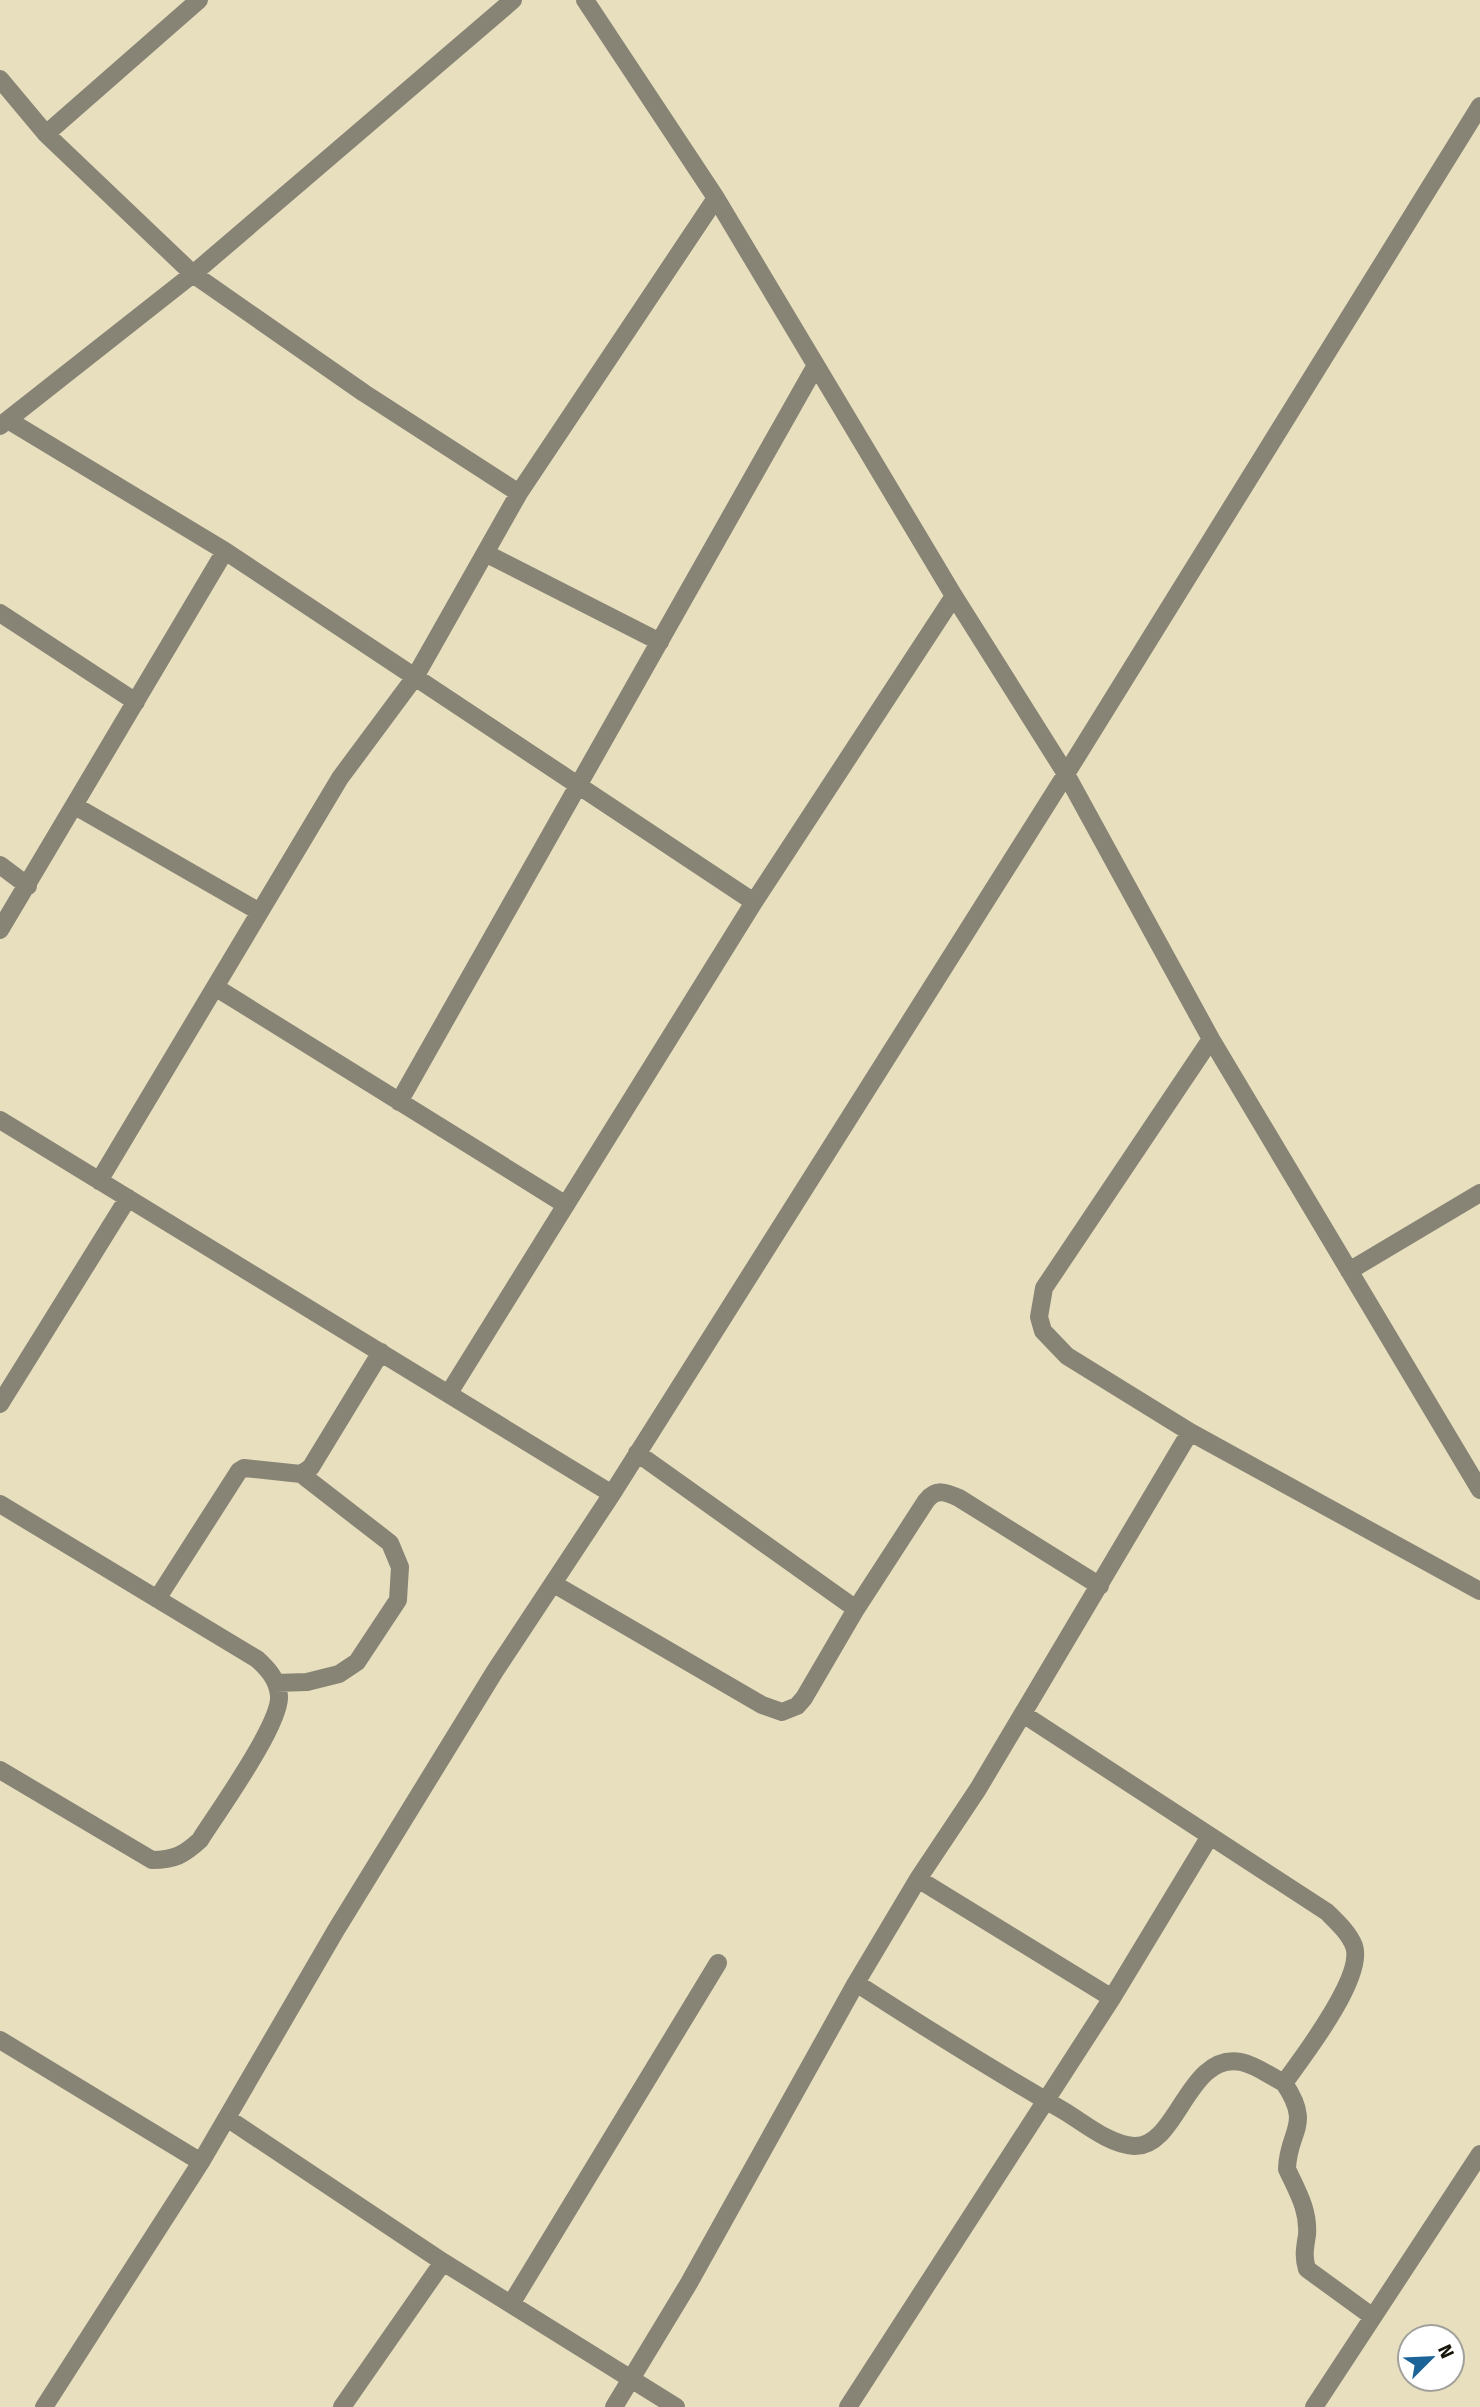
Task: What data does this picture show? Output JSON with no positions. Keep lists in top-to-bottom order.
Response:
{
  "north": "top right"
}
